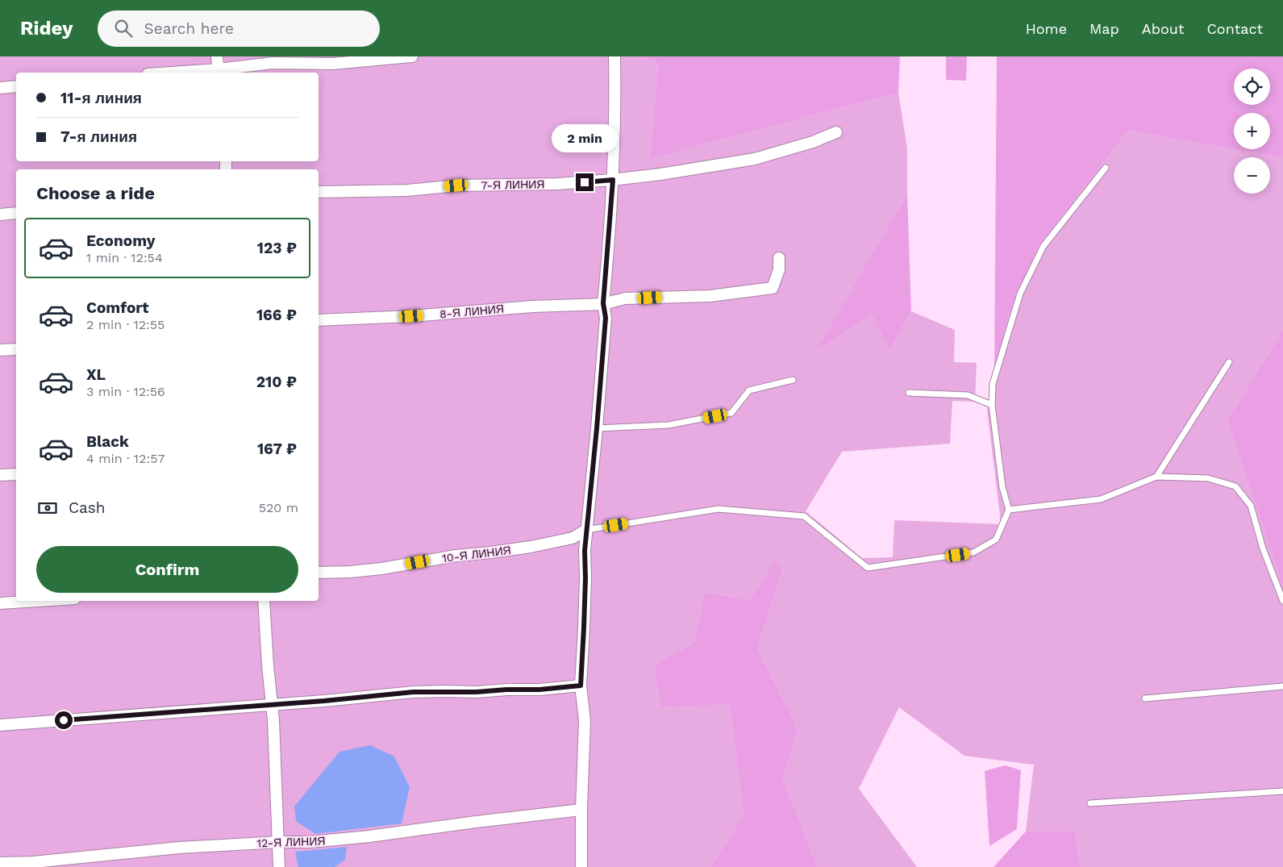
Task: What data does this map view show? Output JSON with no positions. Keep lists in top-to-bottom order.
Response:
{
  "streets": {
    "street": [
      "7-Я ЛИНИЯ",
      "8-Я ЛИНИЯ",
      "10-Я ЛИНИЯ",
      "12-Я ЛИНИЯ"
    ]
  },
  "page": {
    "header": "Ridey",
    "search": "Search here",
    "nav": [
      "Home",
      "Map",
      "About",
      "Contact"
    ],
    "map_buttons": ["+", "−"],
    "banner": ["11-я линия", "7-я линия"],
    "bubble": "2 min",
    "heading": "Choose a ride",
    "list": [
      {
        "name": "Economy",
        "note": "1 min · 12:54",
        "value": "123 ₽"
      },
      {
        "name": "Comfort",
        "note": "2 min · 12:55",
        "value": "166 ₽"
      },
      {
        "name": "XL",
        "note": "3 min · 12:56",
        "value": "210 ₽"
      },
      {
        "name": "Black",
        "note": "4 min · 12:57",
        "value": "167 ₽"
      }
    ],
    "pay": ["Cash", "520 m"],
    "buttons": "Confirm"
  }
}
